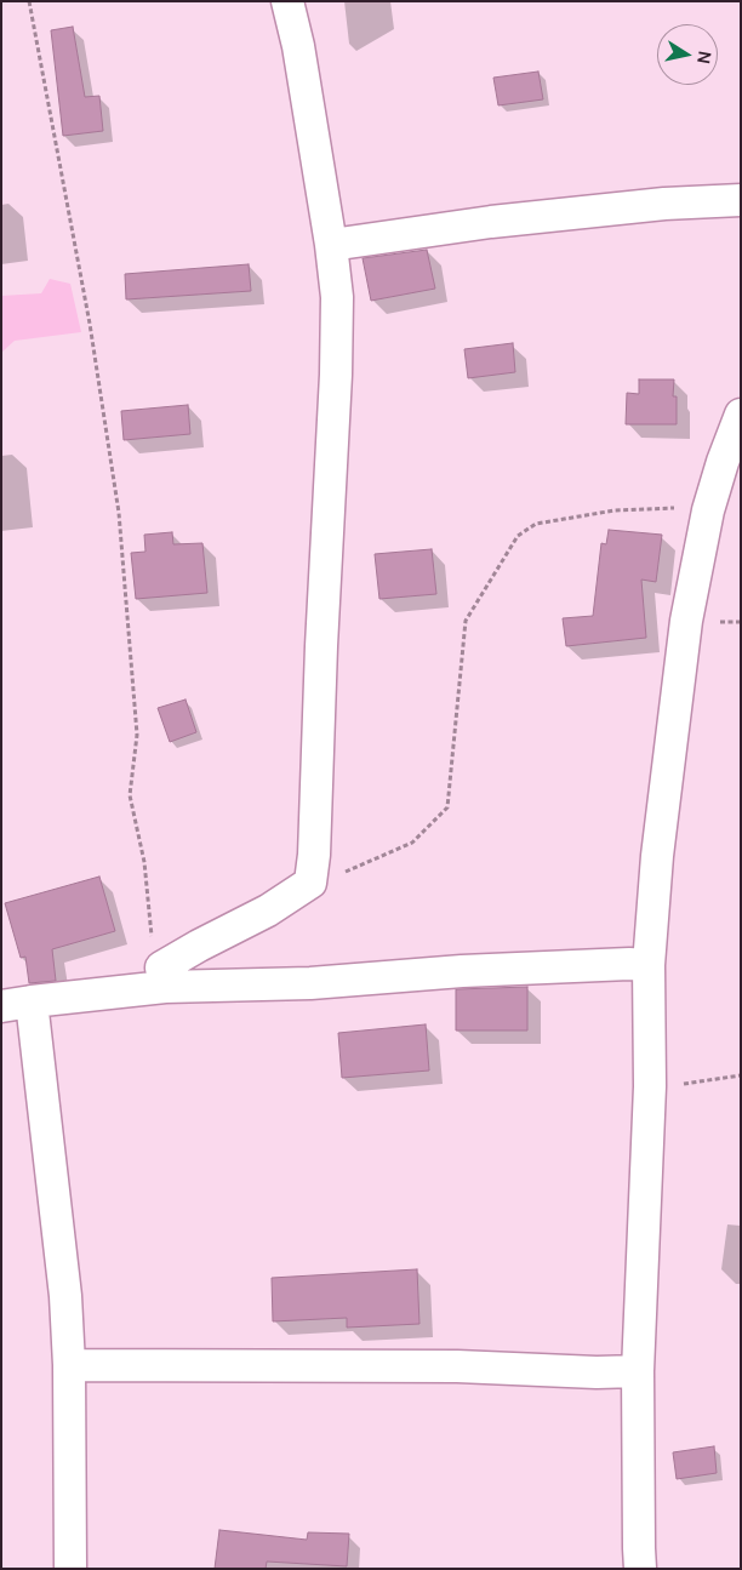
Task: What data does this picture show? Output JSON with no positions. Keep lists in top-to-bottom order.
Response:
{
  "north": "right"
}
